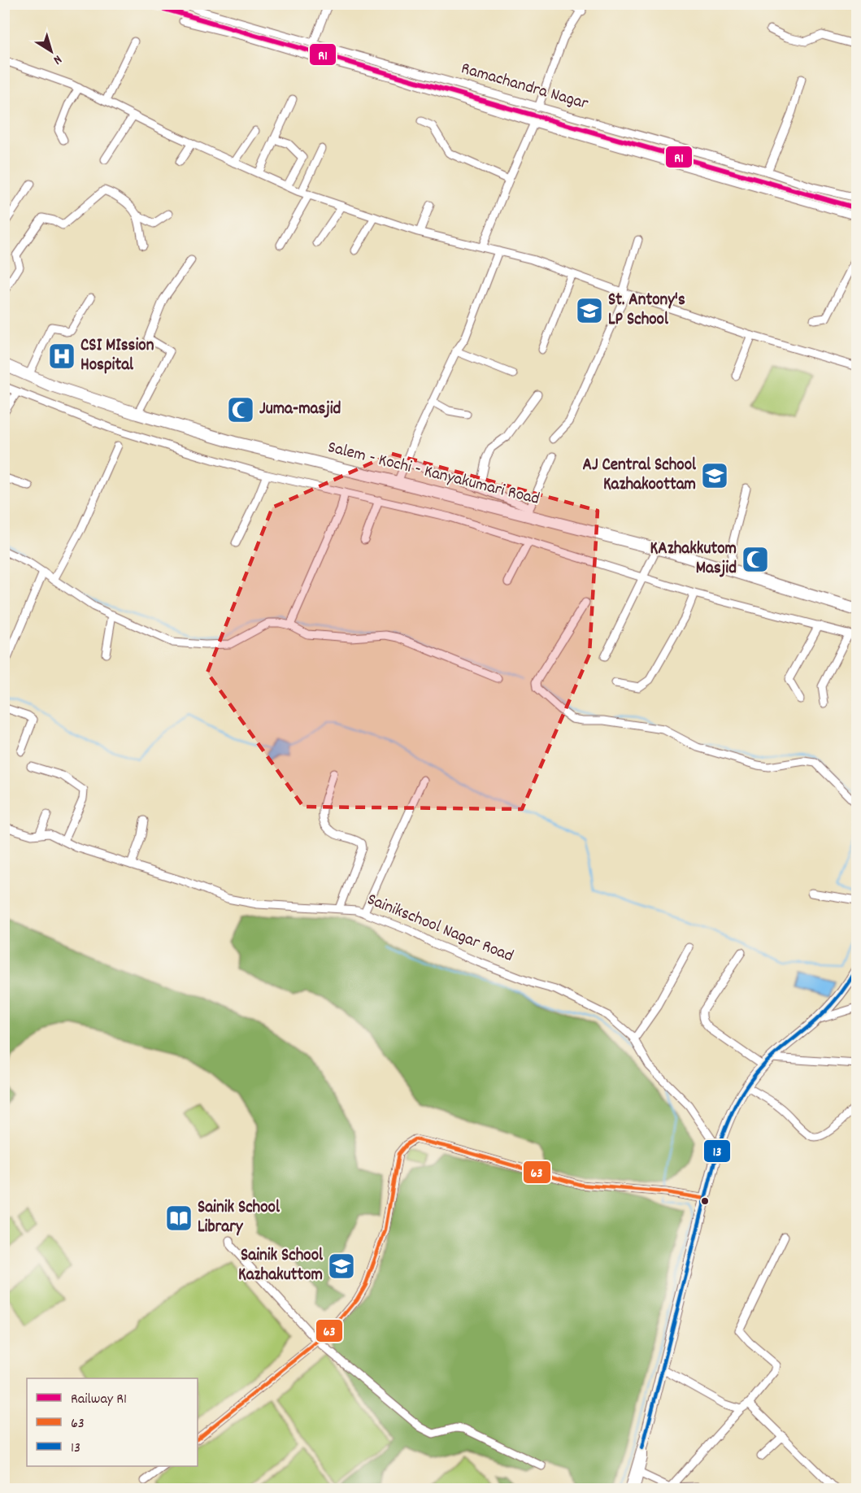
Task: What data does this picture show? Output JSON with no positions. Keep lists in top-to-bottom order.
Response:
{
  "streets": {
    "highway": ["Salem - Kochi - Kanyakumari Road"],
    "street": ["Ramachandra Nagar", "Sainikschool Nagar Road"]
  },
  "places": {
    "school or university": ["St. Antony's LP School", "AJ Central School Kazhakoottam", "Sainik School Kazhakuttom"],
    "hospital": ["CSI MIssion Hospital"],
    "mosque": ["Juma-masjid", "KAzhakkutom Masjid"],
    "library": ["Sainik School Library"]
  },
  "lines": ["rail line R1", "transit line 13", "transit line 63"],
  "legend": ["Railway R1", "63", "13"],
  "north": "bottom right"
}
